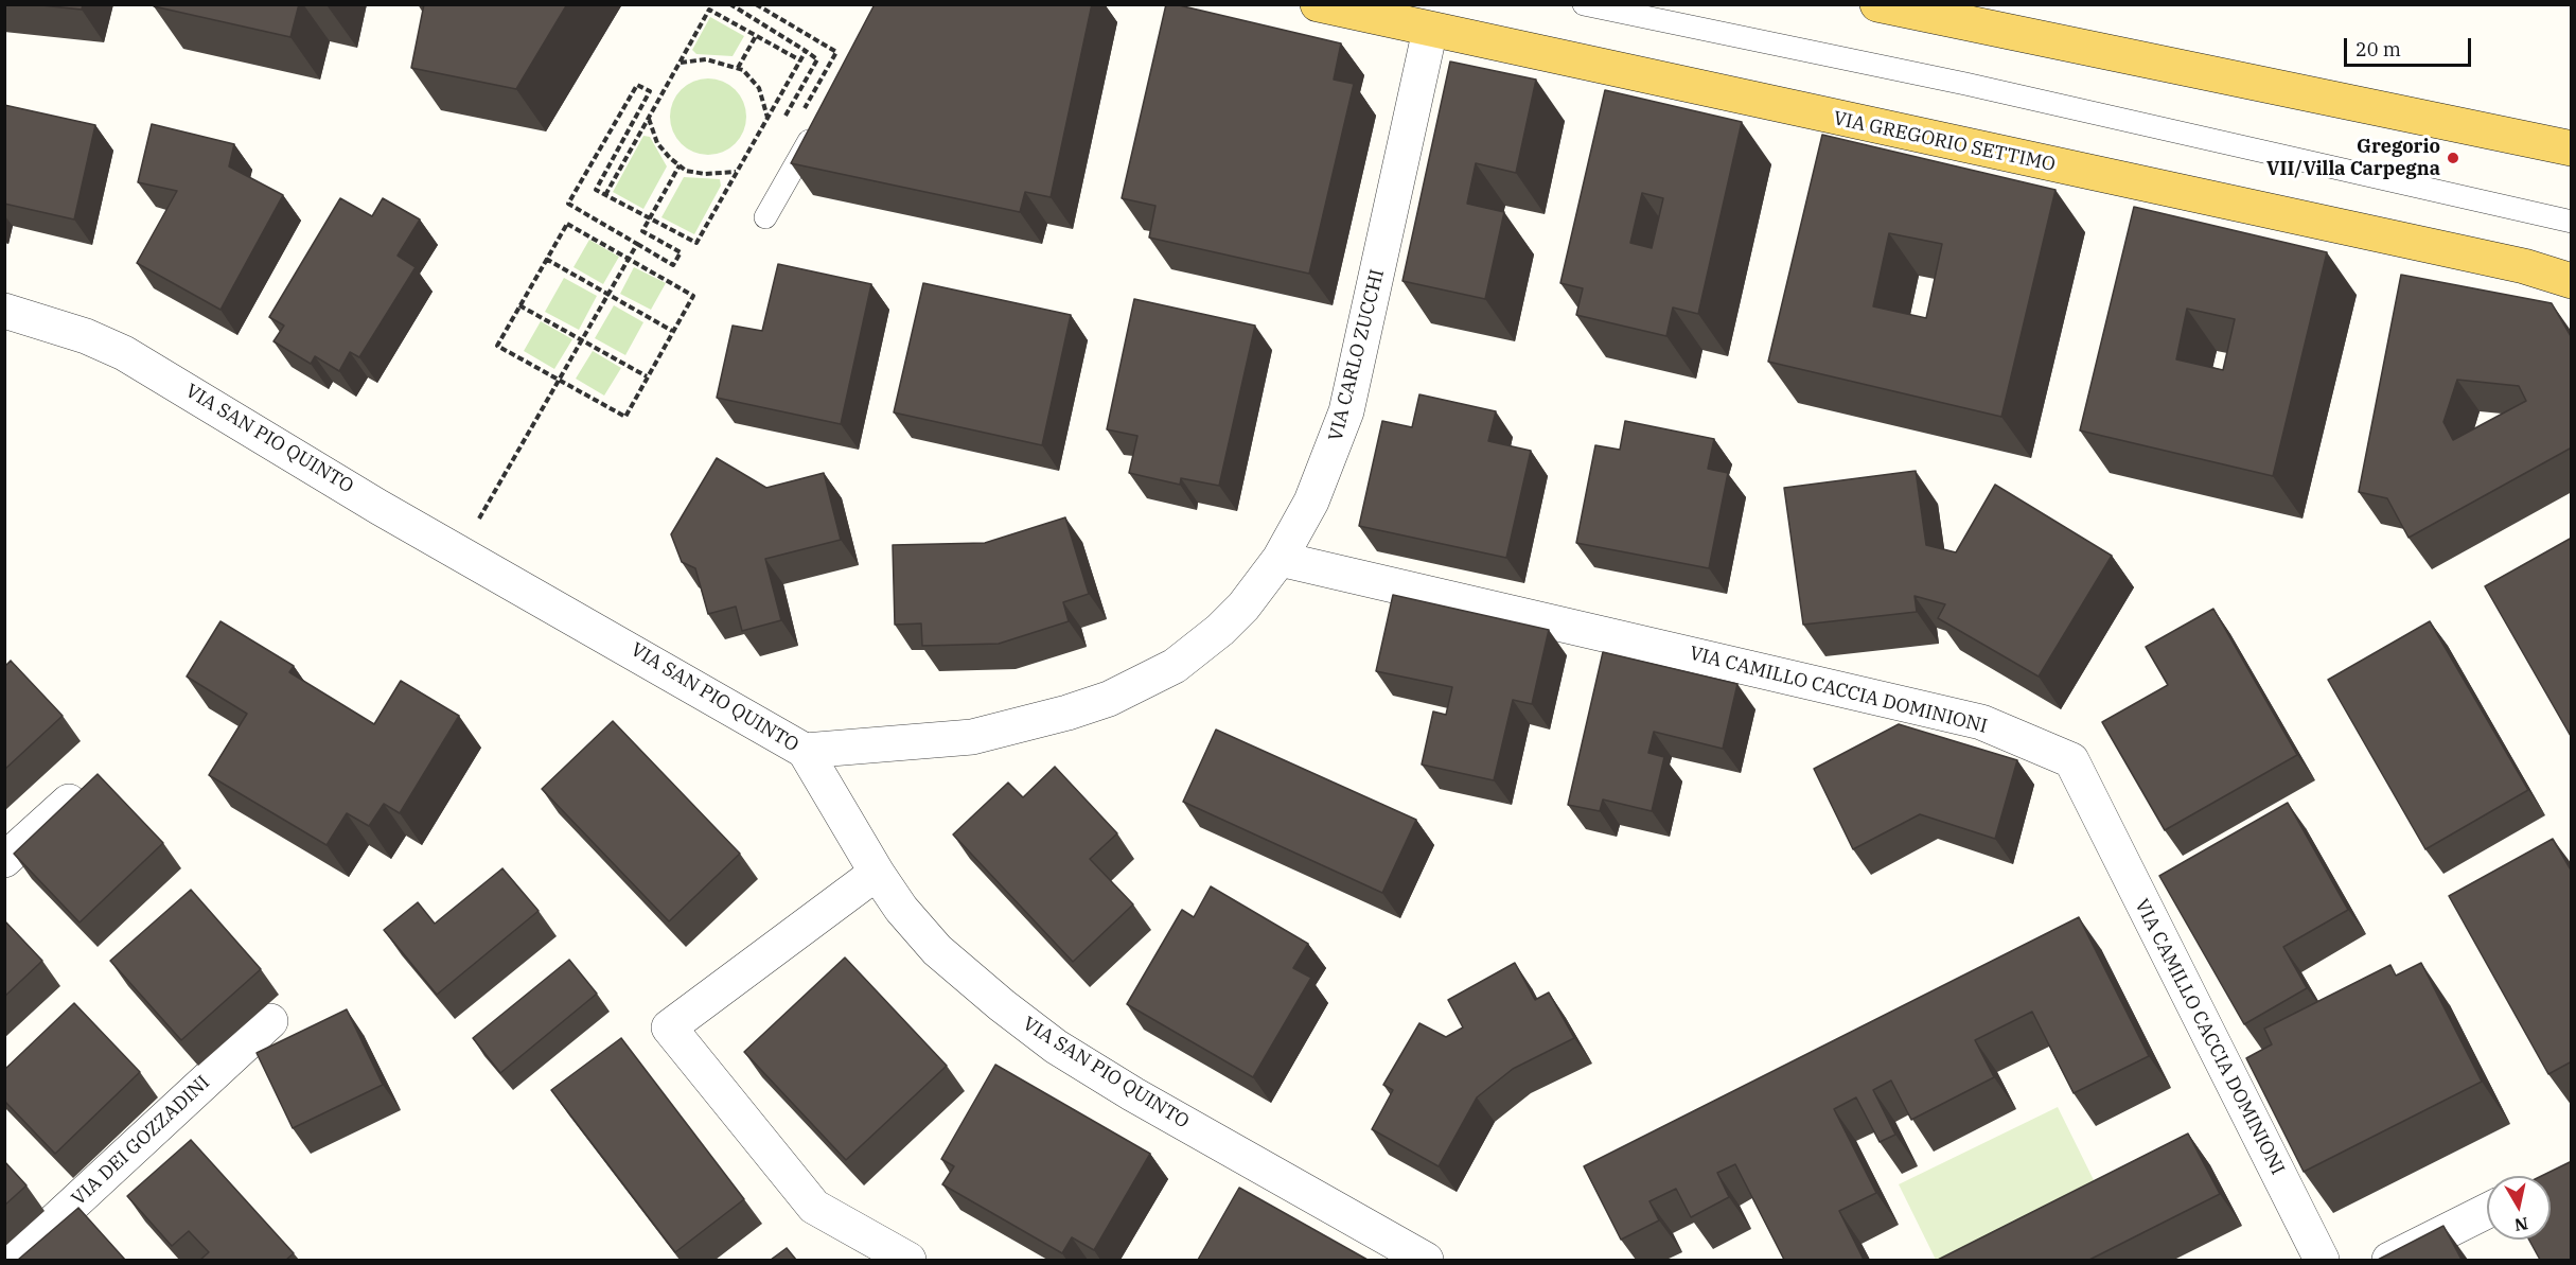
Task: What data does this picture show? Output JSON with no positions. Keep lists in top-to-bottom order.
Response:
{
  "streets": {
    "main road": ["VIA GREGORIO SETTIMO"],
    "street": [
      "VIA CARLO ZUCCHI",
      "VIA SAN PIO QUINTO",
      "VIA CAMILLO CACCIA DOMINIONI",
      "VIA DEI GOZZADINI"
    ]
  },
  "crossings": [
    ["VIA GREGORIO SETTIMO", "VIA CARLO ZUCCHI"],
    ["VIA CARLO ZUCCHI", "VIA SAN PIO QUINTO"],
    ["VIA CARLO ZUCCHI", "VIA CAMILLO CACCIA DOMINIONI"]
  ],
  "places": ["Gregorio VII/Villa Carpegna"],
  "scale_bar": "20 m",
  "north": "bottom"
}
